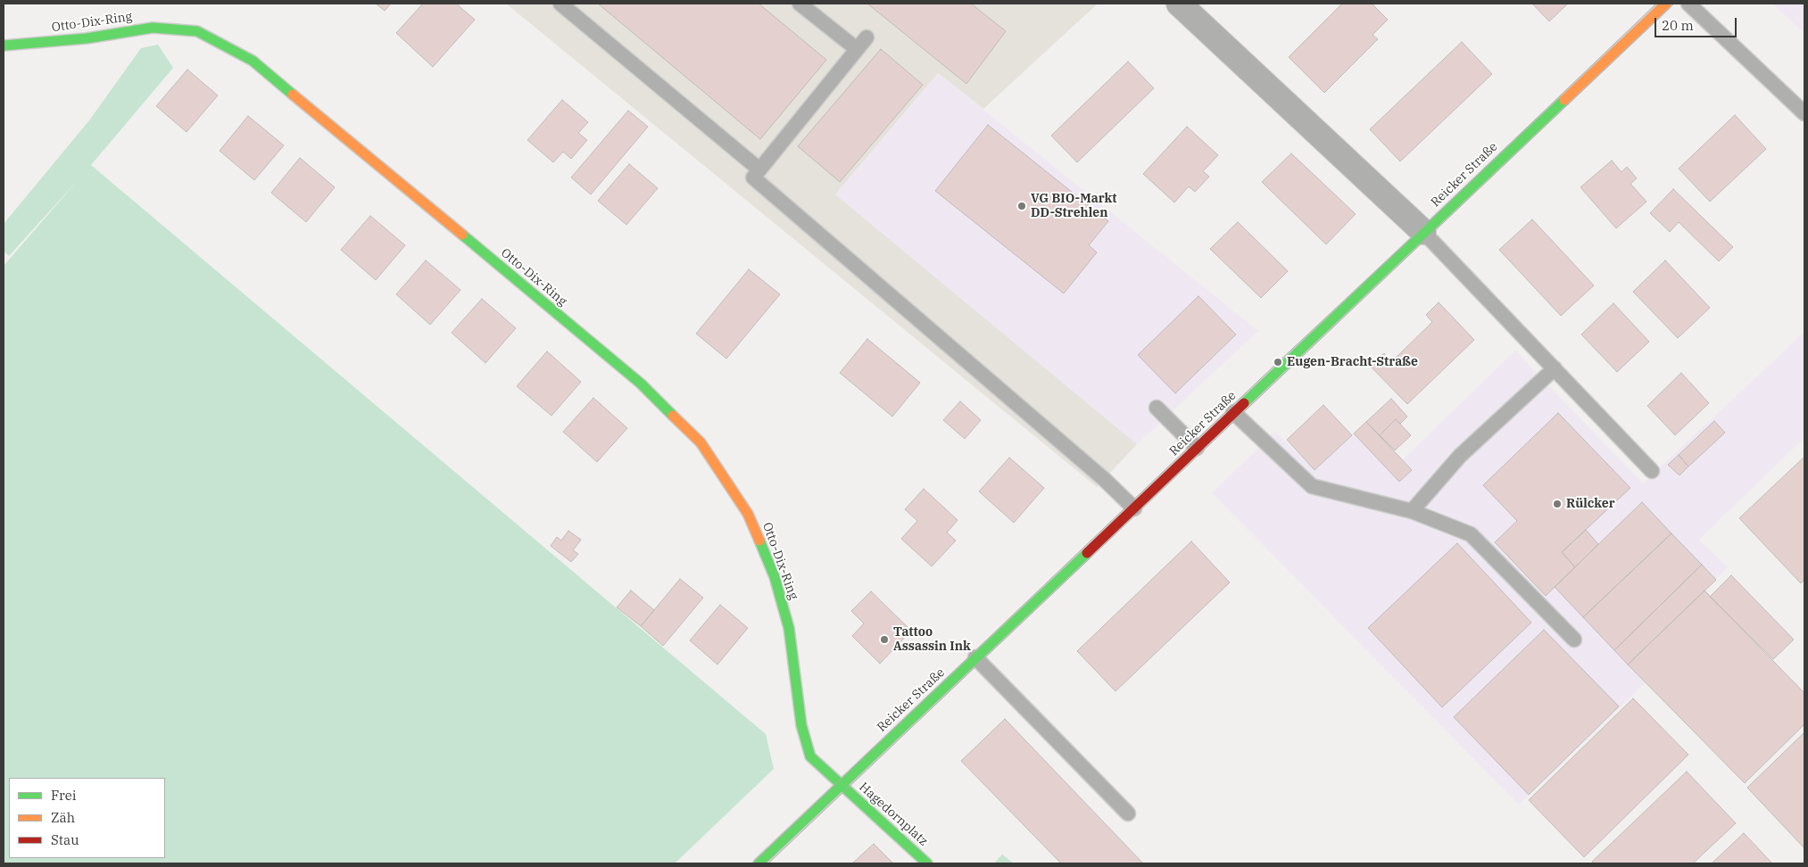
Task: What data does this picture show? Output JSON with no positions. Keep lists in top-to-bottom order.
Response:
{
  "streets": {
    "street": ["Otto-Dix-Ring", "Reicker Straße", "Hagedornplatz"]
  },
  "crossings": [
    ["Otto-Dix-Ring", "Reicker Straße"],
    ["Otto-Dix-Ring", "Hagedornplatz"],
    ["Reicker Straße", "Hagedornplatz"]
  ],
  "places": [
    "VG BIO-Markt DD-Strehlen",
    "Eugen-Bracht-Straße",
    "Rülcker",
    "Tattoo Assassin Ink"
  ],
  "legend": ["Frei", "Zäh", "Stau"],
  "scale_bar": "20 m"
}
